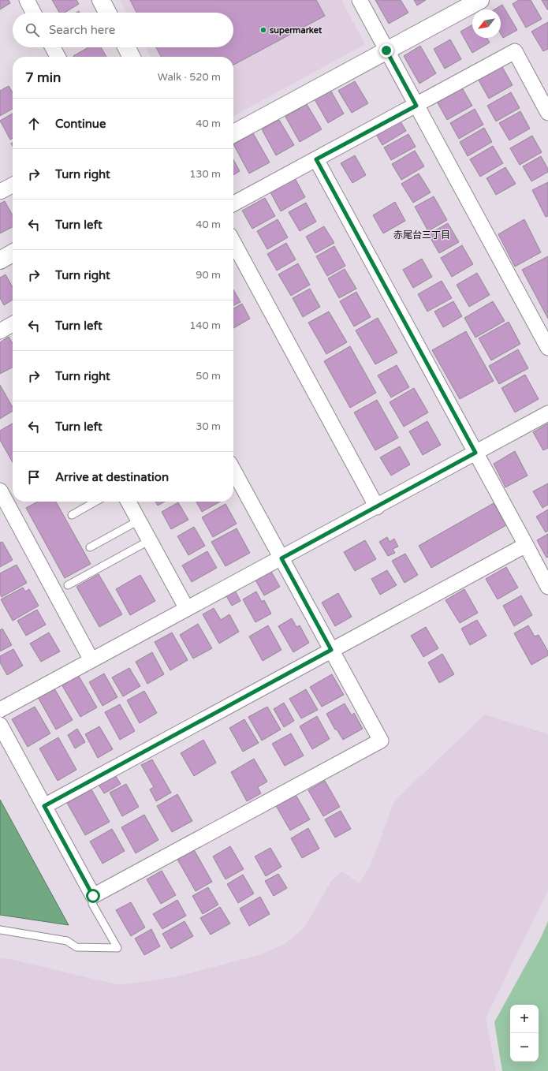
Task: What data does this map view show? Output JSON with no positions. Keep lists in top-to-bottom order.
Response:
{
  "districts": ["赤尾台三丁目"],
  "places": ["supermarket"],
  "north": "bottom left",
  "page": {
    "search": "Search here",
    "heading": ["7 min", "Walk · 520 m"],
    "list": [
      ["Continue", "40 m"],
      ["Turn right", "130 m"],
      ["Turn left", "40 m"],
      ["Turn right", "90 m"],
      ["Turn left", "140 m"],
      ["Turn right", "50 m"],
      ["Turn left", "30 m"],
      "Arrive at destination"
    ],
    "map_buttons": ["+", "−"]
  }
}
